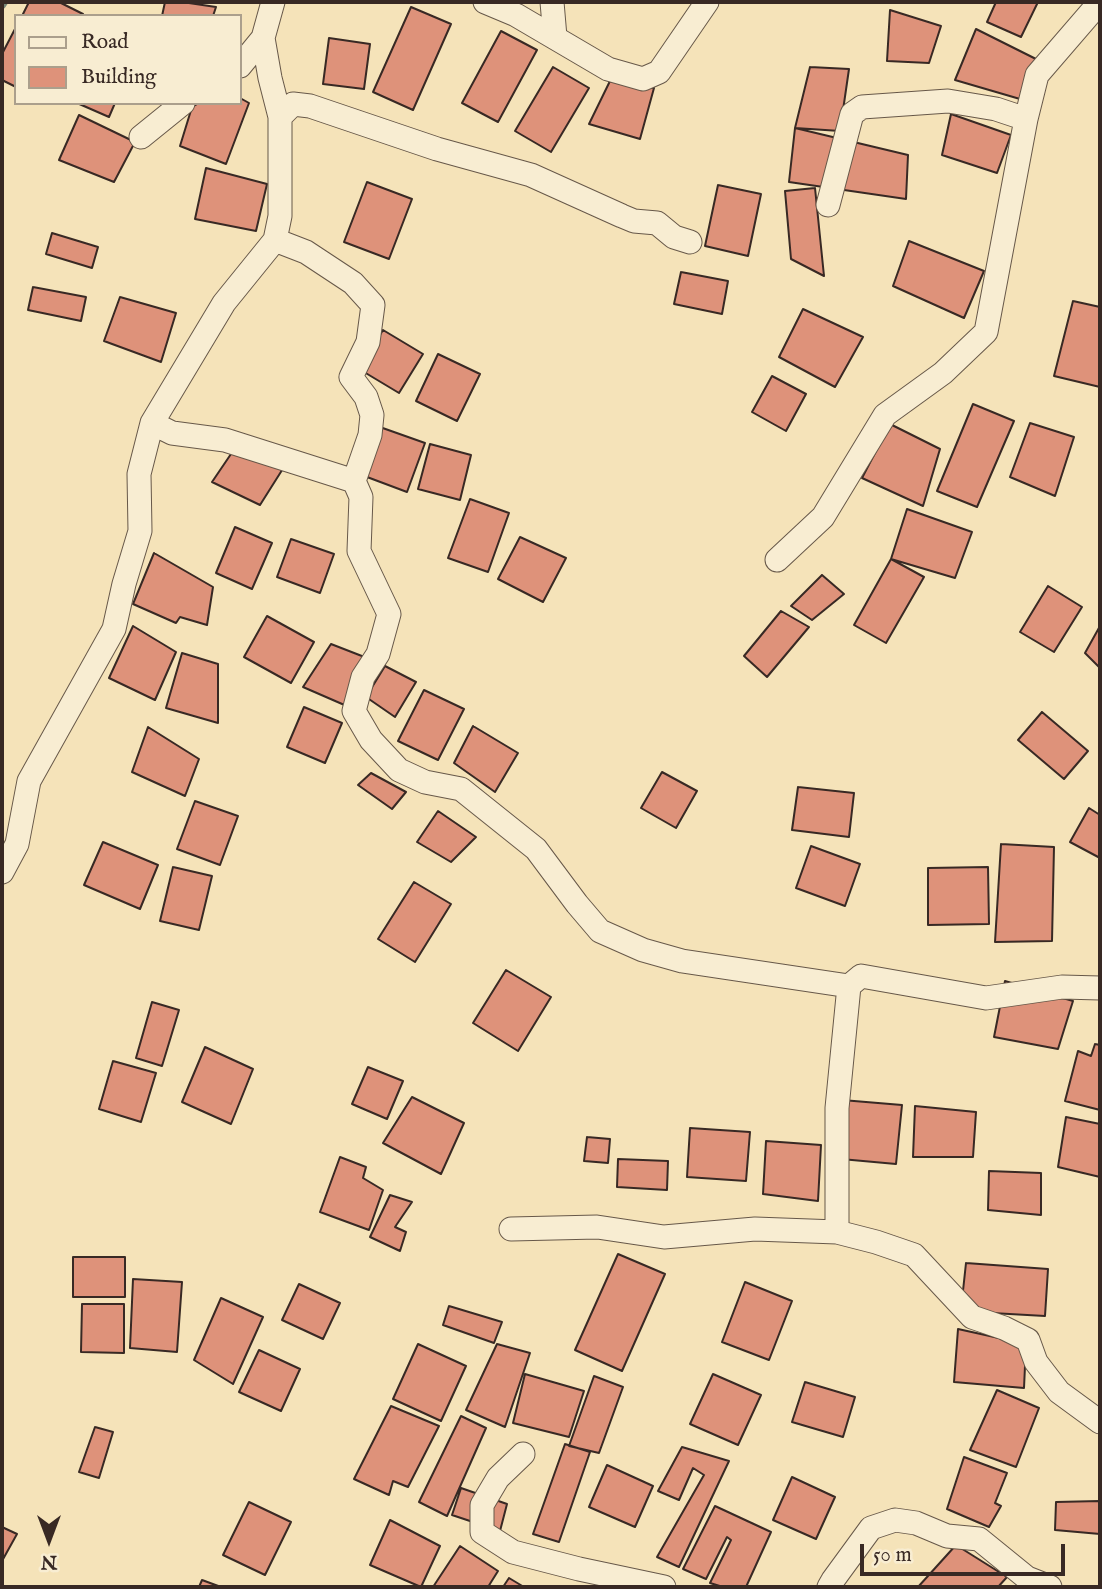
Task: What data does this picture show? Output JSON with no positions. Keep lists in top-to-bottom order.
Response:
{
  "legend": ["Road", "Building"],
  "scale_bar": "50 m",
  "north": "bottom"
}
